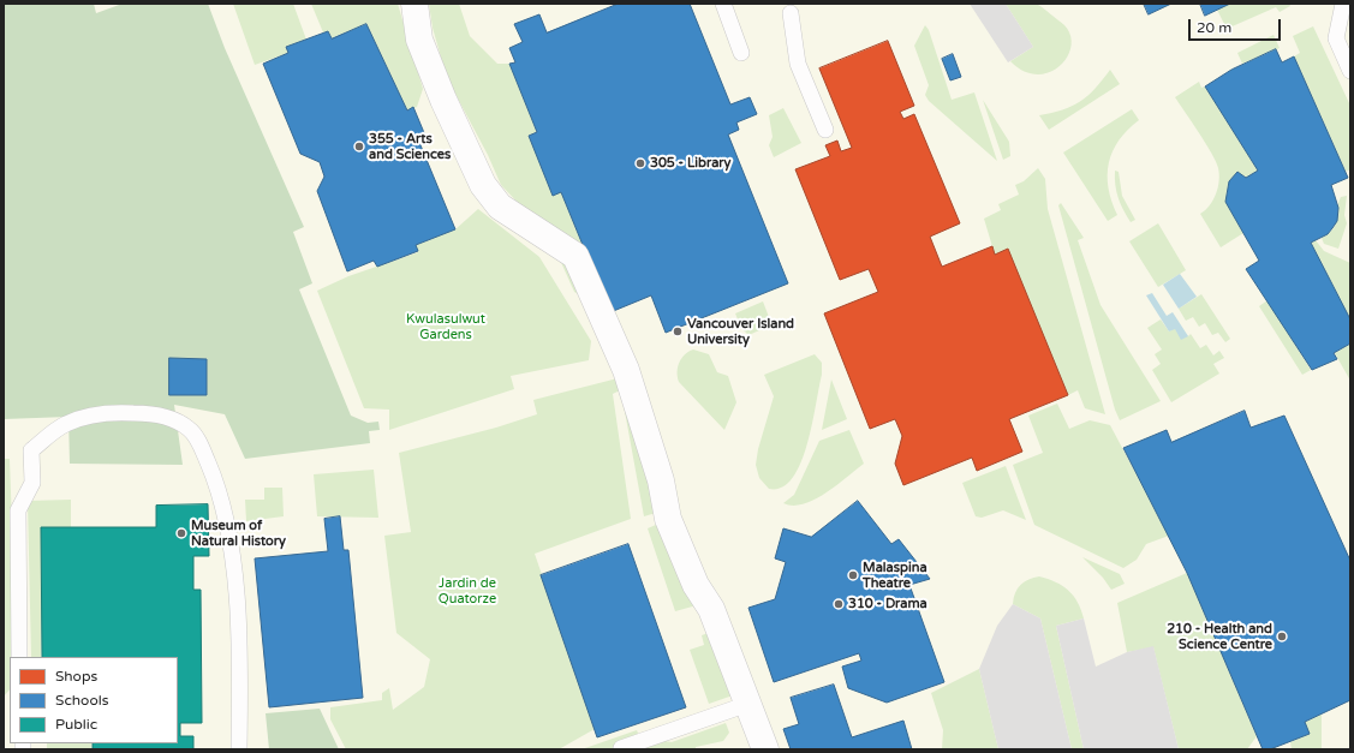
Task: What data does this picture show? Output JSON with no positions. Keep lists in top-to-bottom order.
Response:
{
  "parks": ["Kwulasulwut Gardens", "Jardin de Quatorze"],
  "places": [
    "355 - Arts and Sciences",
    "305 - Library",
    "Vancouver Island University",
    "Museum of Natural History",
    "Malaspina Theatre",
    "310 - Drama",
    "210 - Health and Science Centre"
  ],
  "legend": ["Shops", "Schools", "Public"],
  "scale_bar": "20 m"
}
